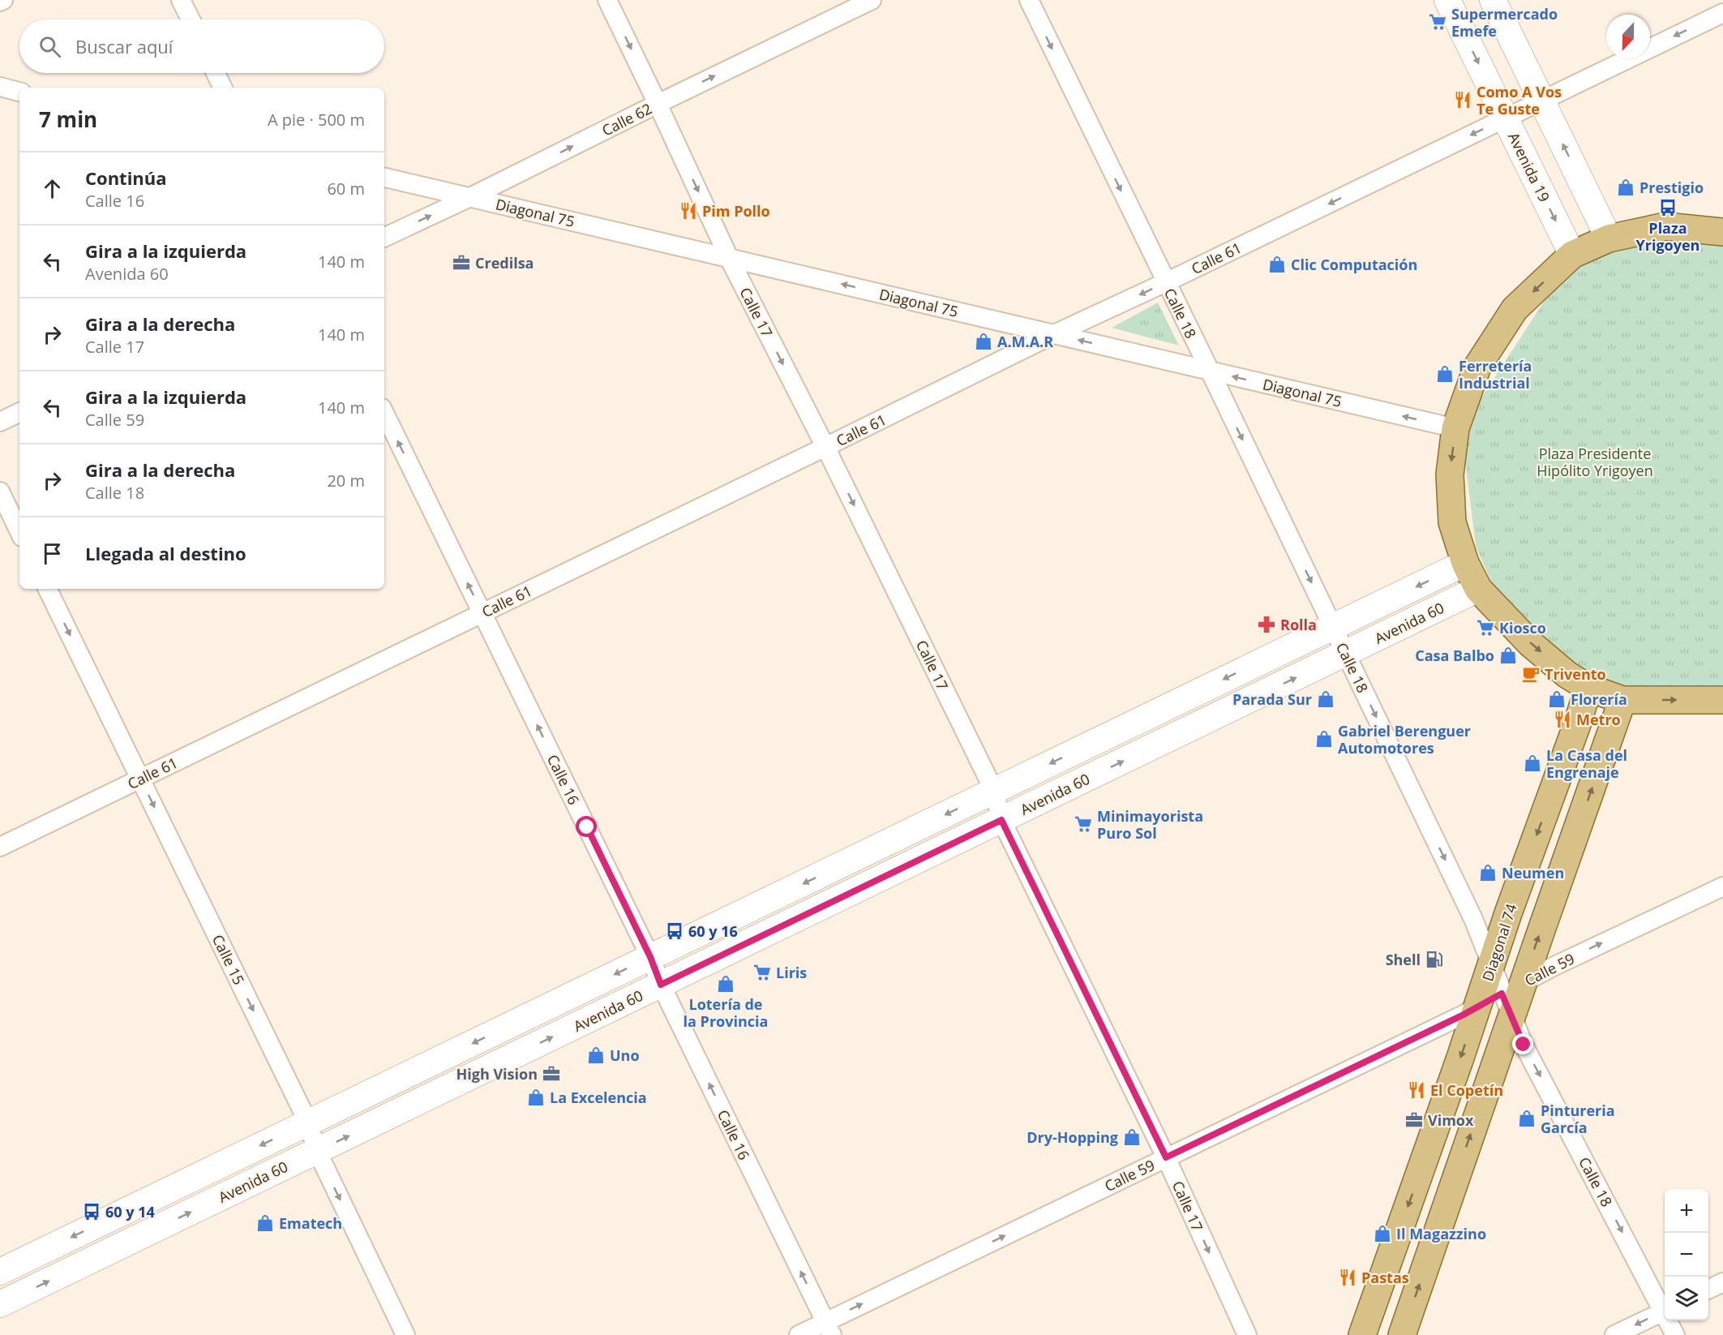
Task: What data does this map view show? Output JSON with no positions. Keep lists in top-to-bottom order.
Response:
{
  "streets": {
    "main road": ["Avenida 19", "Avenida 60", "Diagonal 74"],
    "street": [
      "Calle 62",
      "Diagonal 75",
      "Calle 61",
      "Calle 17",
      "Calle 18",
      "Calle 16",
      "Calle 15",
      "Calle 59"
    ]
  },
  "crossings": [
    ["Calle 62", "Diagonal 75"],
    ["Calle 62", "Calle 17"],
    ["Avenida 19", "Calle 61"],
    ["Diagonal 75", "Calle 61"],
    ["Diagonal 75", "Calle 17"],
    ["Diagonal 75", "Calle 18"],
    ["Calle 61", "Calle 17"],
    ["Calle 61", "Calle 18"],
    ["Calle 61", "Calle 16"],
    ["Calle 61", "Calle 15"],
    ["Calle 17", "Avenida 60"],
    ["Calle 17", "Calle 59"],
    ["Calle 18", "Avenida 60"],
    ["Calle 18", "Diagonal 74"],
    ["Calle 18", "Calle 59"],
    ["Avenida 60", "Calle 16"],
    ["Avenida 60", "Calle 15"],
    ["Calle 16", "Calle 59"],
    ["Diagonal 74", "Calle 59"]
  ],
  "one_way": [
    "Calle 62",
    "Diagonal 75",
    "Calle 61",
    "Calle 17",
    "Calle 18",
    "Calle 16",
    "Calle 15",
    "Calle 59"
  ],
  "parks": ["Plaza Presidente Hipólito Yrigoyen"],
  "places": {
    "supermarket": [
      "Supermercado Emefe",
      "Kiosco",
      "Minimayorista Puro Sol",
      "Liris"
    ],
    "restaurant": [
      "Como A Vos Te Guste",
      "Pim Pollo",
      "Metro",
      "El Copetín",
      "Pastas"
    ],
    "shop": [
      "Prestigio",
      "Clic Computación",
      "A.M.A.R",
      "Ferretería Industrial",
      "Casa Balbo",
      "Parada Sur",
      "Florería",
      "Gabriel Berenguer Automotores",
      "La Casa del Engrenaje",
      "Neumen",
      "Lotería de la Provincia",
      "Uno",
      "La Excelencia",
      "Pintureria García",
      "Dry-Hopping",
      "Ematech",
      "Il Magazzino"
    ],
    "bus stop": ["Plaza Yrigoyen", "60 y 16", "60 y 14"],
    "office": ["Credilsa", "High Vision", "Vimox"],
    "pharmacy": ["Rolla"],
    "cafe": ["Trivento"],
    "fuel station": ["Shell"]
  },
  "north": "bottom",
  "page": {
    "search": "Buscar aquí",
    "heading": ["7 min", "A pie · 500 m"],
    "list": [
      ["Continúa", "Calle 16", "60 m"],
      ["Gira a la izquierda", "Avenida 60", "140 m"],
      ["Gira a la derecha", "Calle 17", "140 m"],
      ["Gira a la izquierda", "Calle 59", "140 m"],
      ["Gira a la derecha", "Calle 18", "20 m"],
      "Llegada al destino"
    ],
    "map_buttons": ["+", "−"]
  }
}
